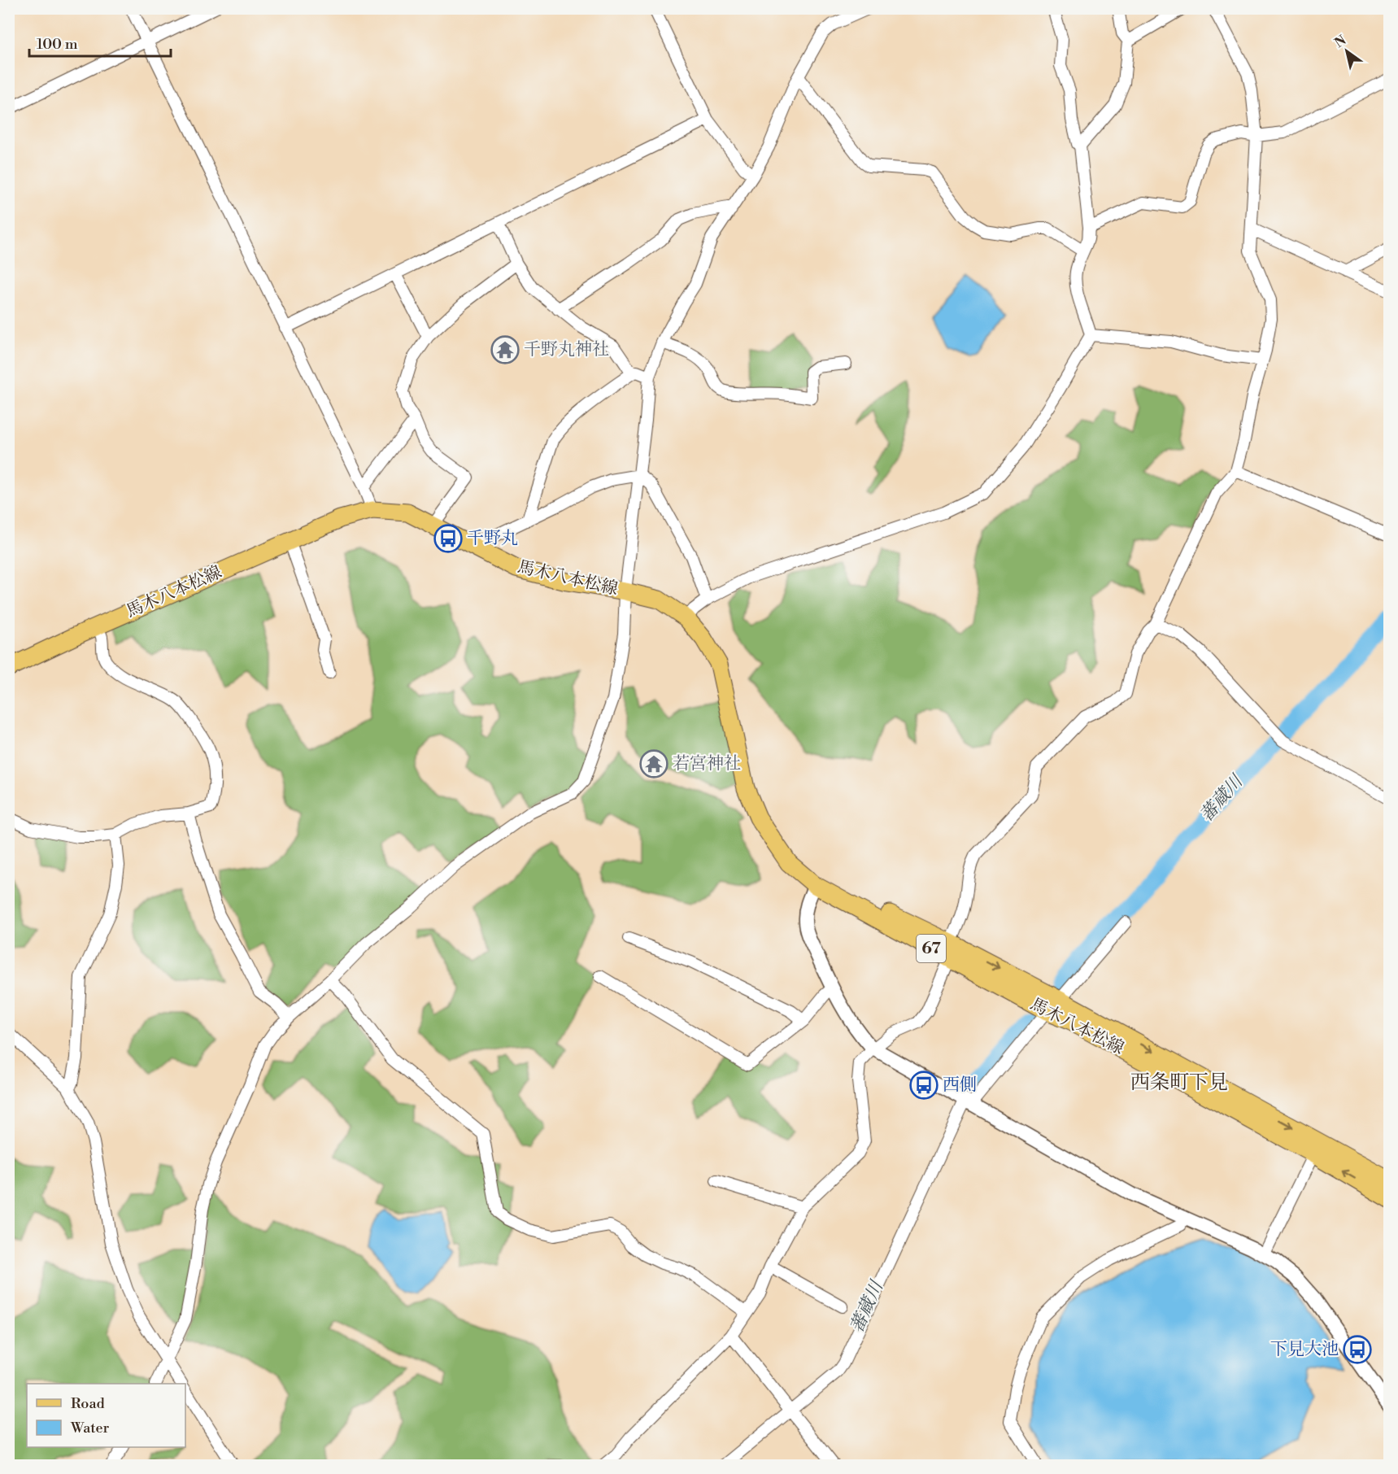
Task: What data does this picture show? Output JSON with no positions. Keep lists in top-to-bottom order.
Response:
{
  "streets": {
    "main road": ["馬木八本松線", "67"]
  },
  "districts": ["西条町下見"],
  "water": ["蕃蔵川"],
  "places": {
    "temple": ["千野丸神社", "若宮神社"],
    "bus stop": ["千野丸", "西側", "下見大池"]
  },
  "legend": ["Road", "Water"],
  "scale_bar": "100 m",
  "north": "top left"
}
